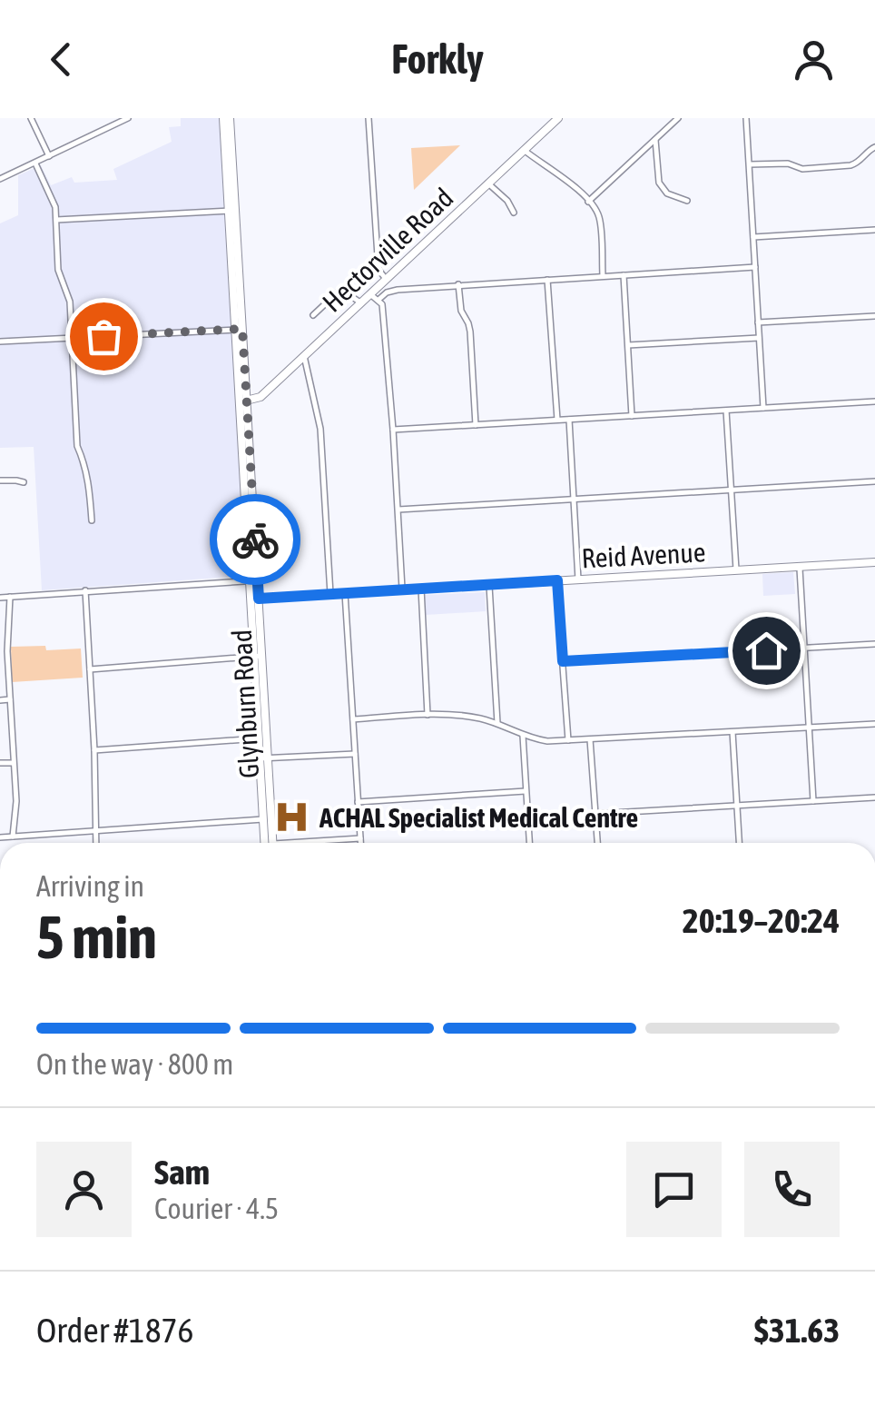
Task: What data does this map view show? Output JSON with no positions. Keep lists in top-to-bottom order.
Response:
{
  "streets": {
    "street": ["Hectorville Road", "Reid Avenue", "Glynburn Road"]
  },
  "crossings": [
    ["Hectorville Road", "Glynburn Road"],
    ["Reid Avenue", "Glynburn Road"]
  ],
  "places": {
    "hospital": ["ACHAL Specialist Medical Centre"]
  },
  "page": {
    "header": "Forkly",
    "heading": ["5 min", "Arriving in", "20:19–20:24"],
    "panel": [
      "Sam",
      "Courier · 4.5",
      "Order #1876",
      "$31.63"
    ],
    "bar": "On the way · 800 m"
  }
}
